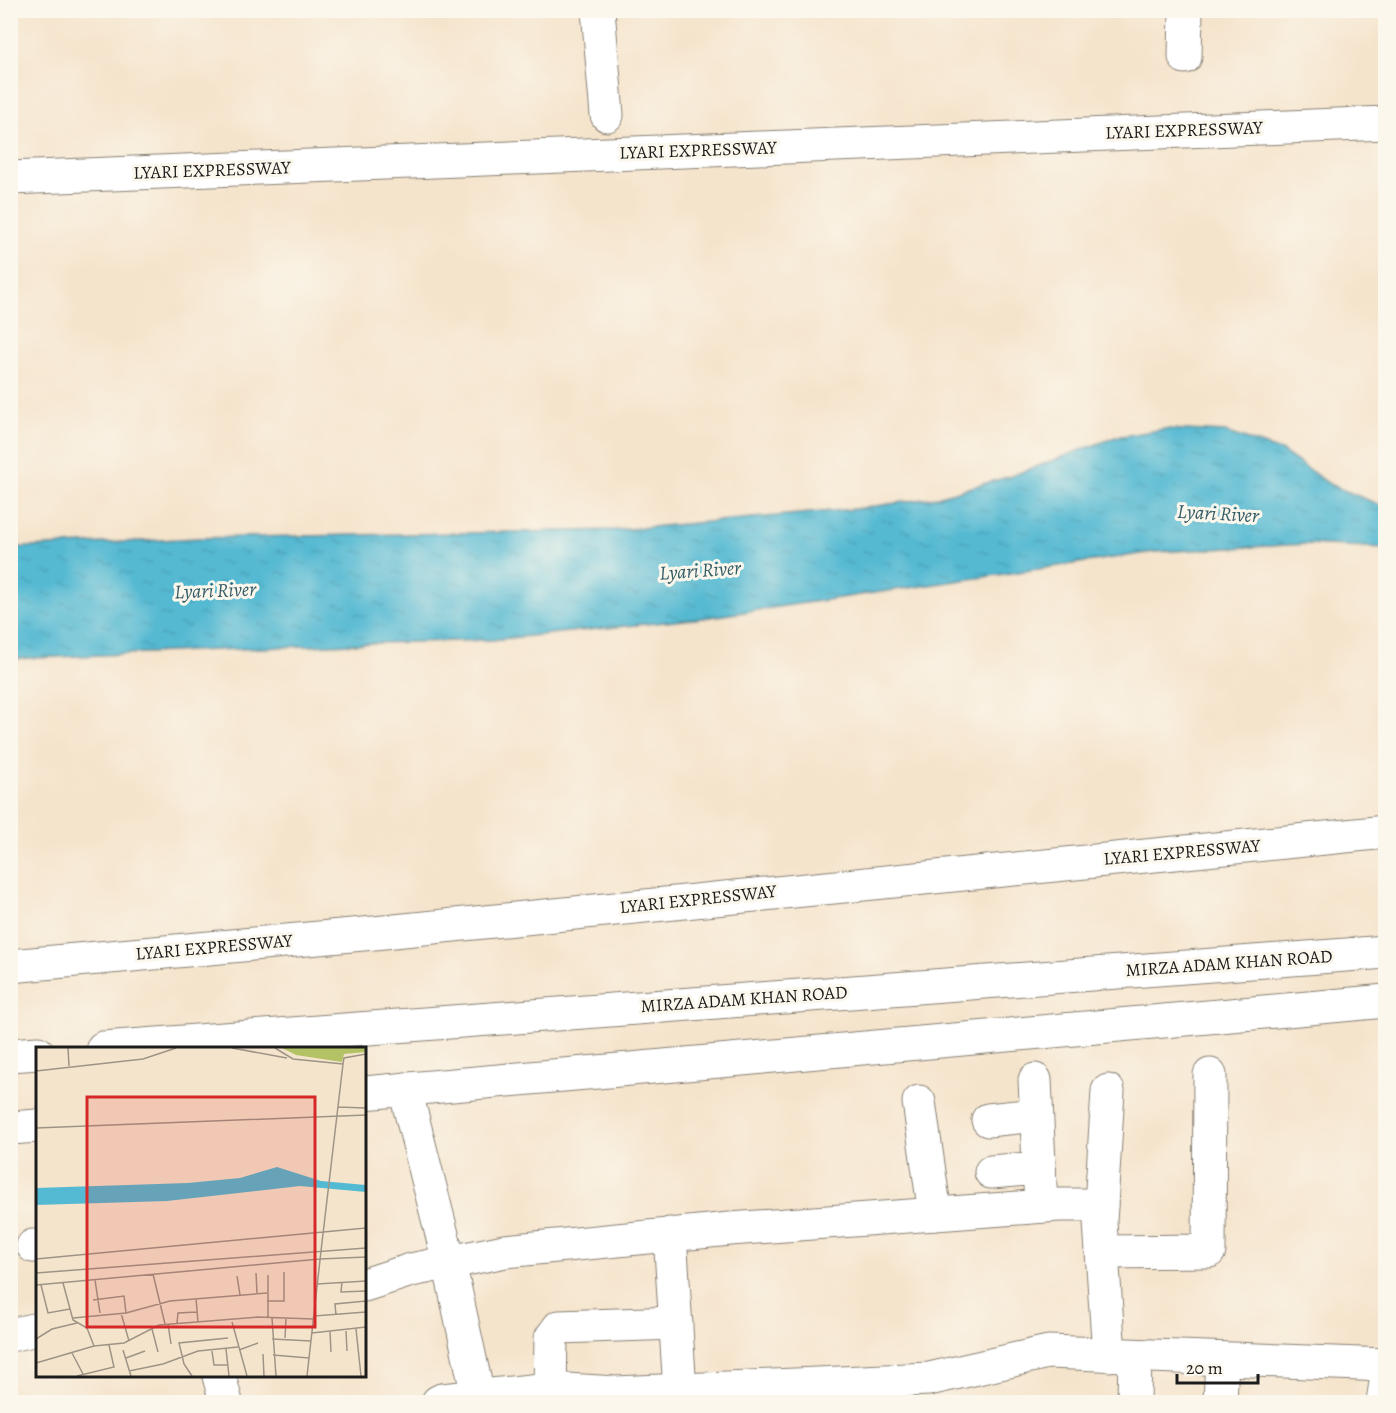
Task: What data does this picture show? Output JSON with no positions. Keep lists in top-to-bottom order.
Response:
{
  "streets": {
    "main road": ["LYARI EXPRESSWAY", "MIRZA ADAM KHAN ROAD"]
  },
  "water": ["Lyari River"],
  "scale_bar": "20 m"
}
